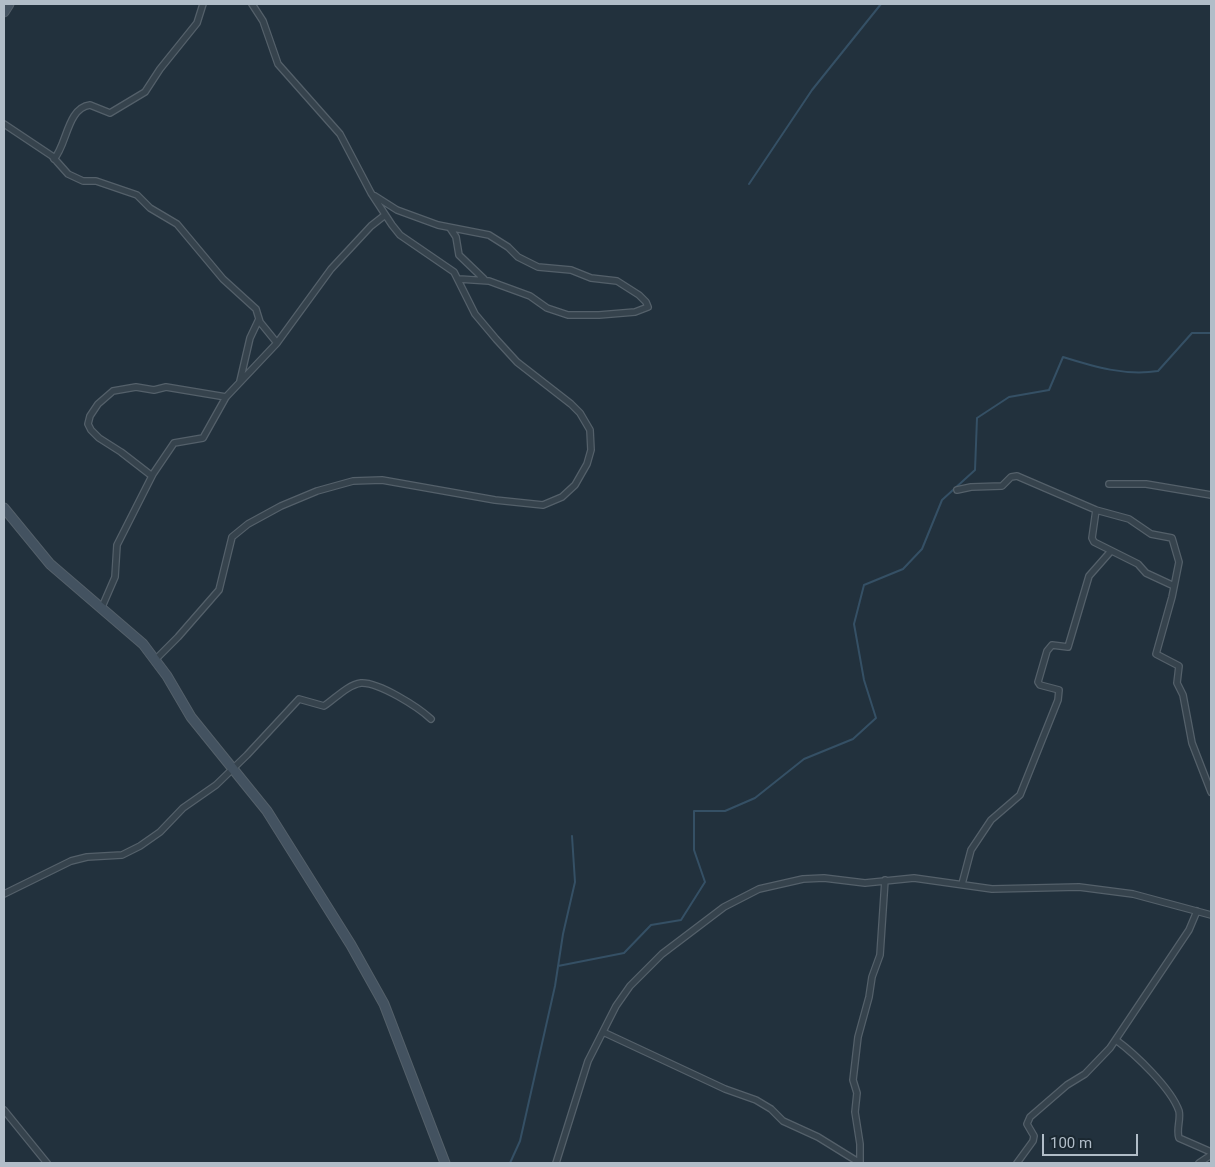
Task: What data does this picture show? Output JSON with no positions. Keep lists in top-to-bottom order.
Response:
{
  "scale_bar": "100 m"
}
